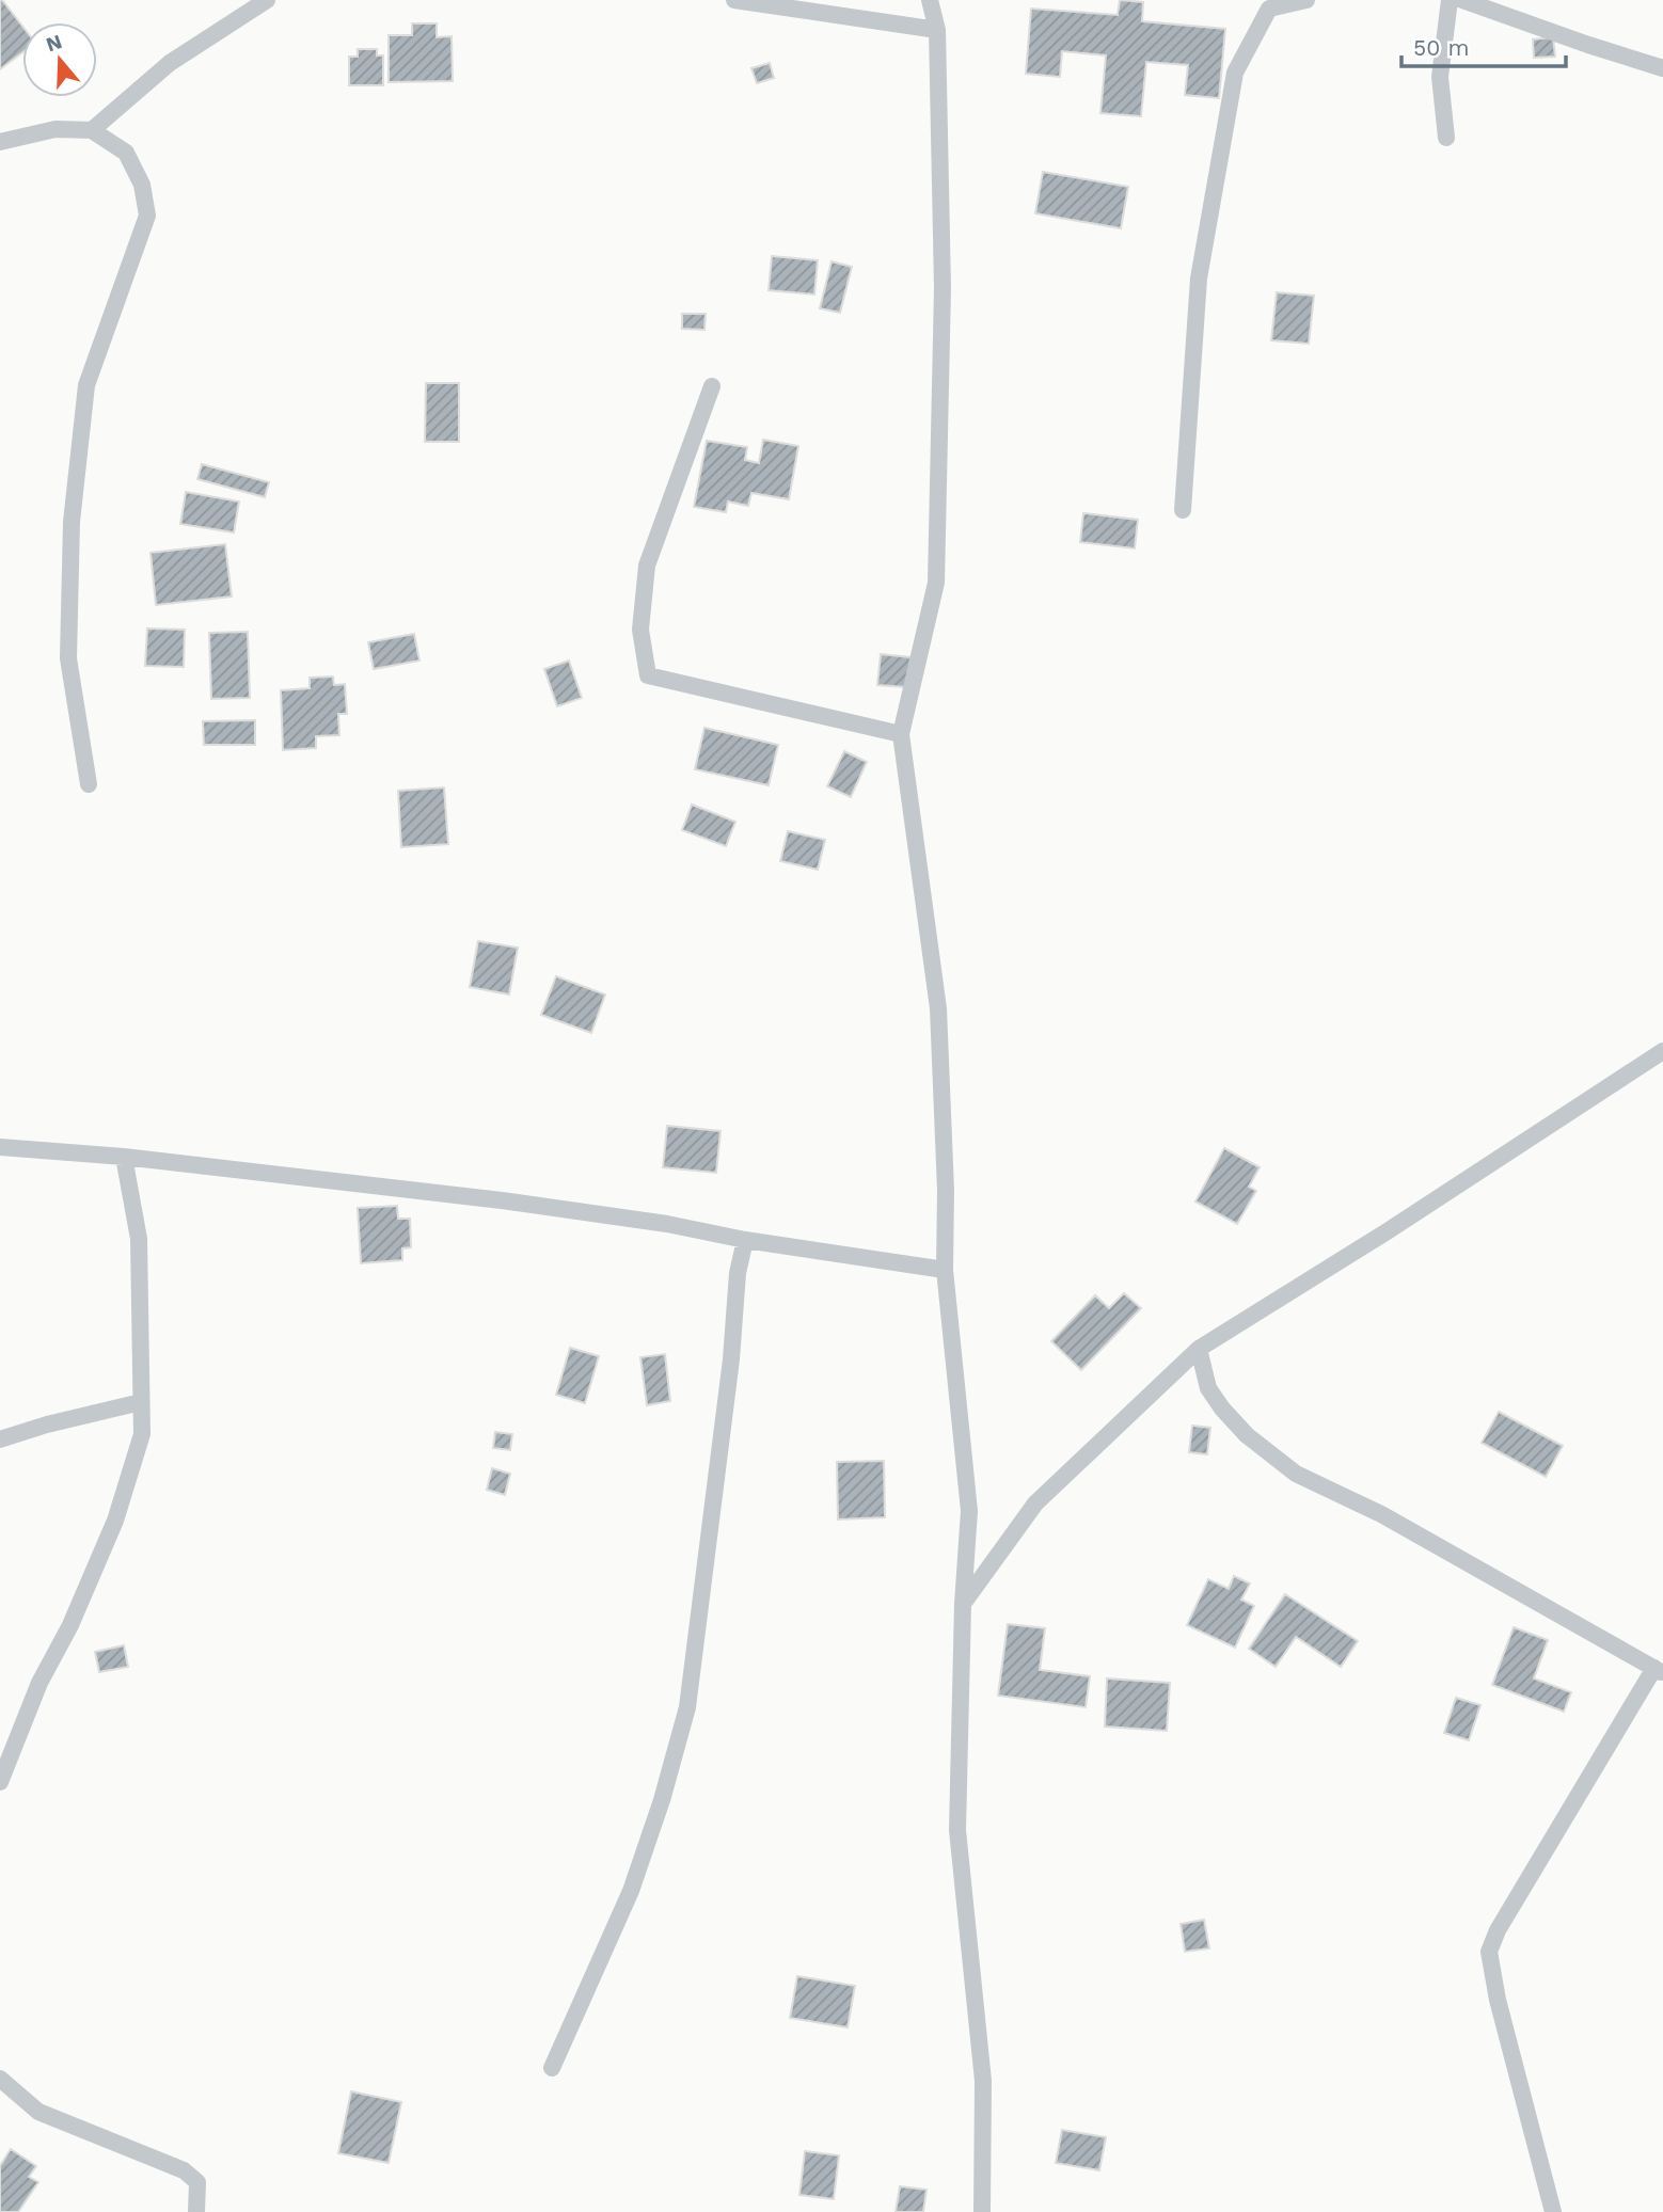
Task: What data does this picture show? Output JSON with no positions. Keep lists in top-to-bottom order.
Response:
{
  "scale_bar": "50 m",
  "north": "top"
}
